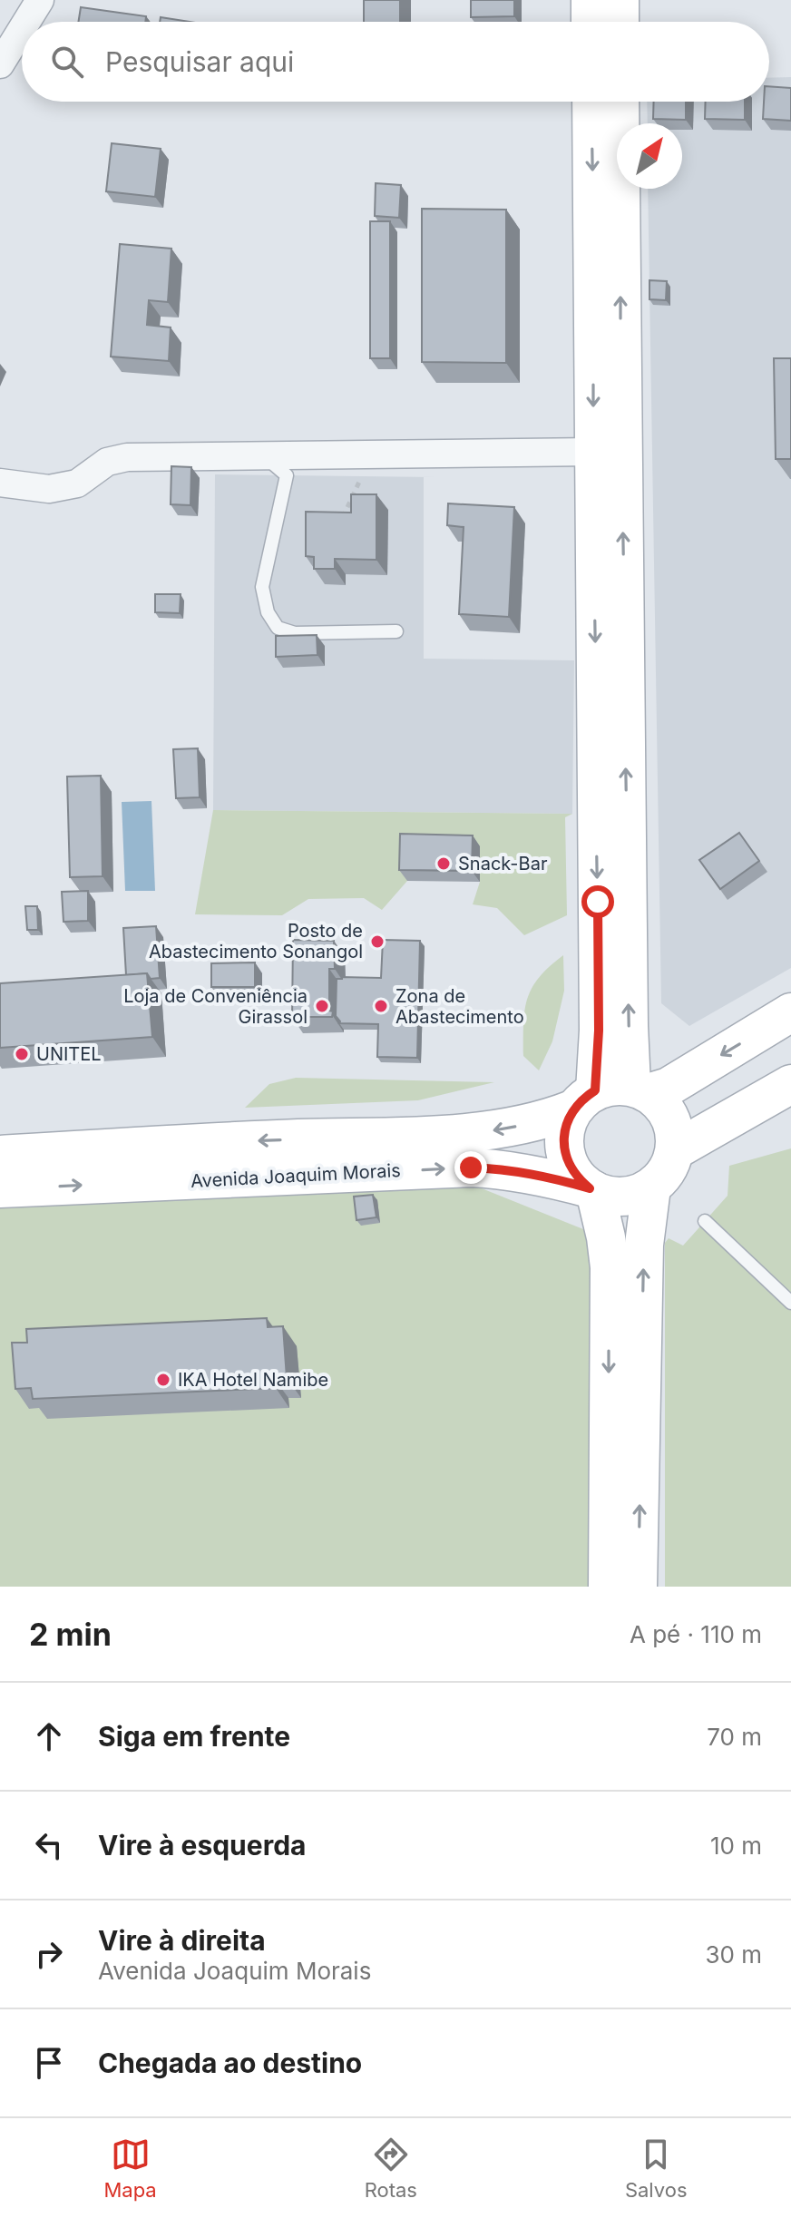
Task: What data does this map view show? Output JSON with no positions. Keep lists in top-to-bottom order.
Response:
{
  "streets": {
    "street": ["Avenida Joaquim Morais"]
  },
  "places": [
    "Snack-Bar",
    "Posto de Abastecimento Sonangol",
    "Loja de Conveniência Girassol",
    "Zona de Abastecimento",
    "UNITEL",
    "IKA Hotel Namibe"
  ],
  "north": "top right",
  "page": {
    "search": "Pesquisar aqui",
    "heading": ["2 min", "A pé · 110 m"],
    "list": [
      ["Siga em frente", "70 m"],
      ["Vire à esquerda", "10 m"],
      ["Vire à direita", "Avenida Joaquim Morais", "30 m"],
      "Chegada ao destino"
    ],
    "nav": ["Mapa", "Rotas", "Salvos"]
  }
}
